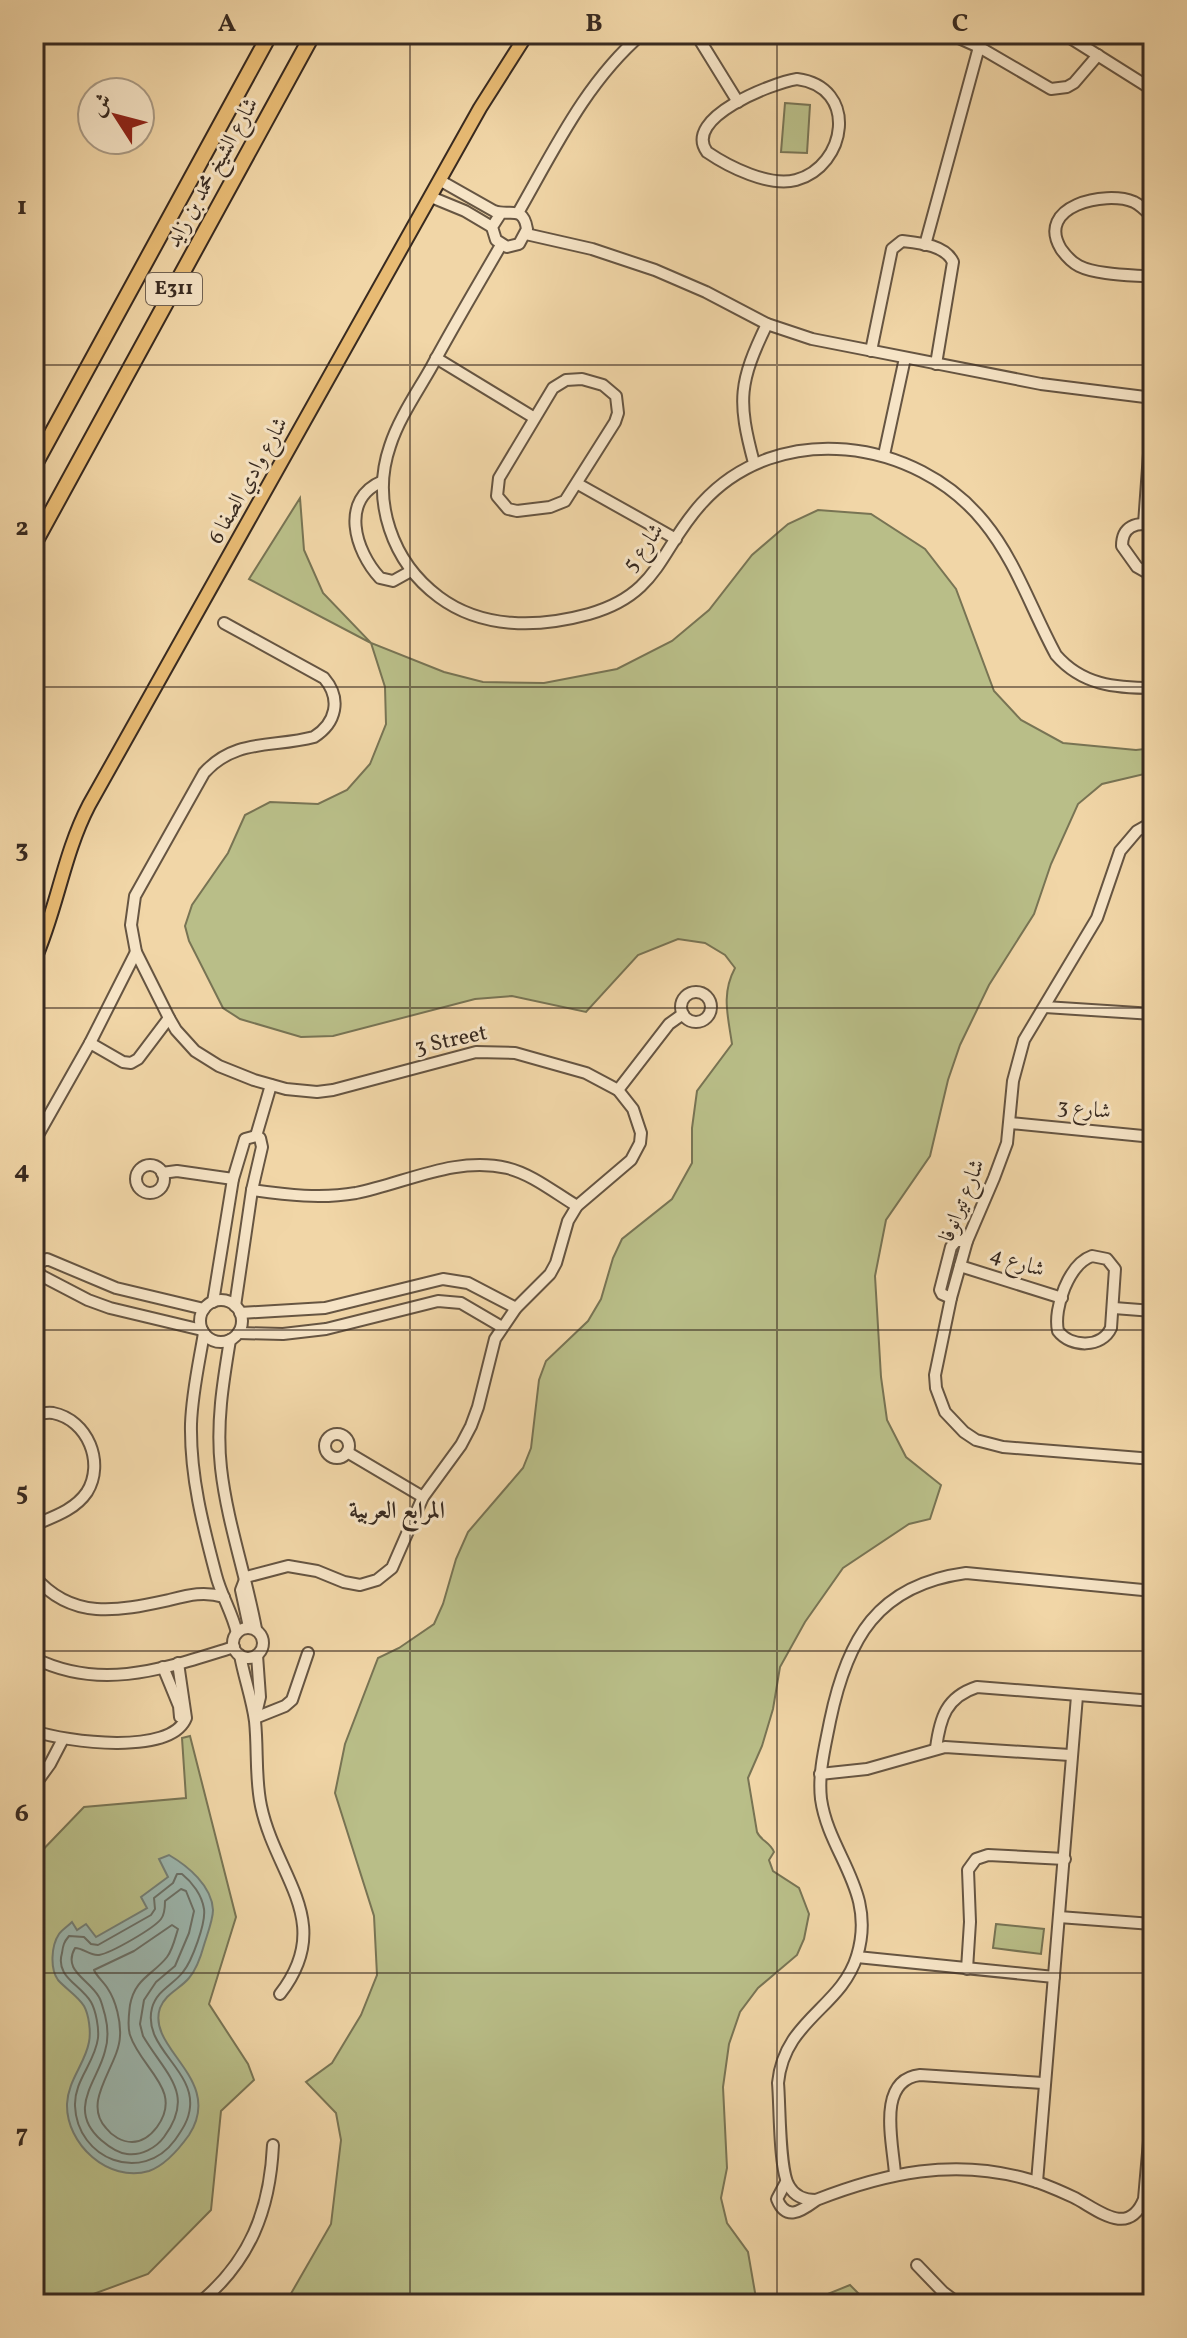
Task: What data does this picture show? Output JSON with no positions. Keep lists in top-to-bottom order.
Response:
{
  "streets": {
    "highway": ["شارع الشيخ محمد بن زايد", "E311"],
    "main road": ["شارع وادي الصفا 6"],
    "street": [
      "شارع 5",
      "3 Street",
      "شارع 3",
      "شارع تيرانوفا",
      "شارع 4"
    ]
  },
  "crossings": [
    ["شارع 3", "شارع تيرانوفا"],
    ["شارع تيرانوفا", "شارع 4"]
  ],
  "districts": ["المرابع العربية"],
  "north": "top left",
  "grid": {
    "columns": ["A", "B", "C"],
    "rows": [
      "1",
      "2",
      "3",
      "4",
      "5",
      "6",
      "7"
    ]
  }
}
